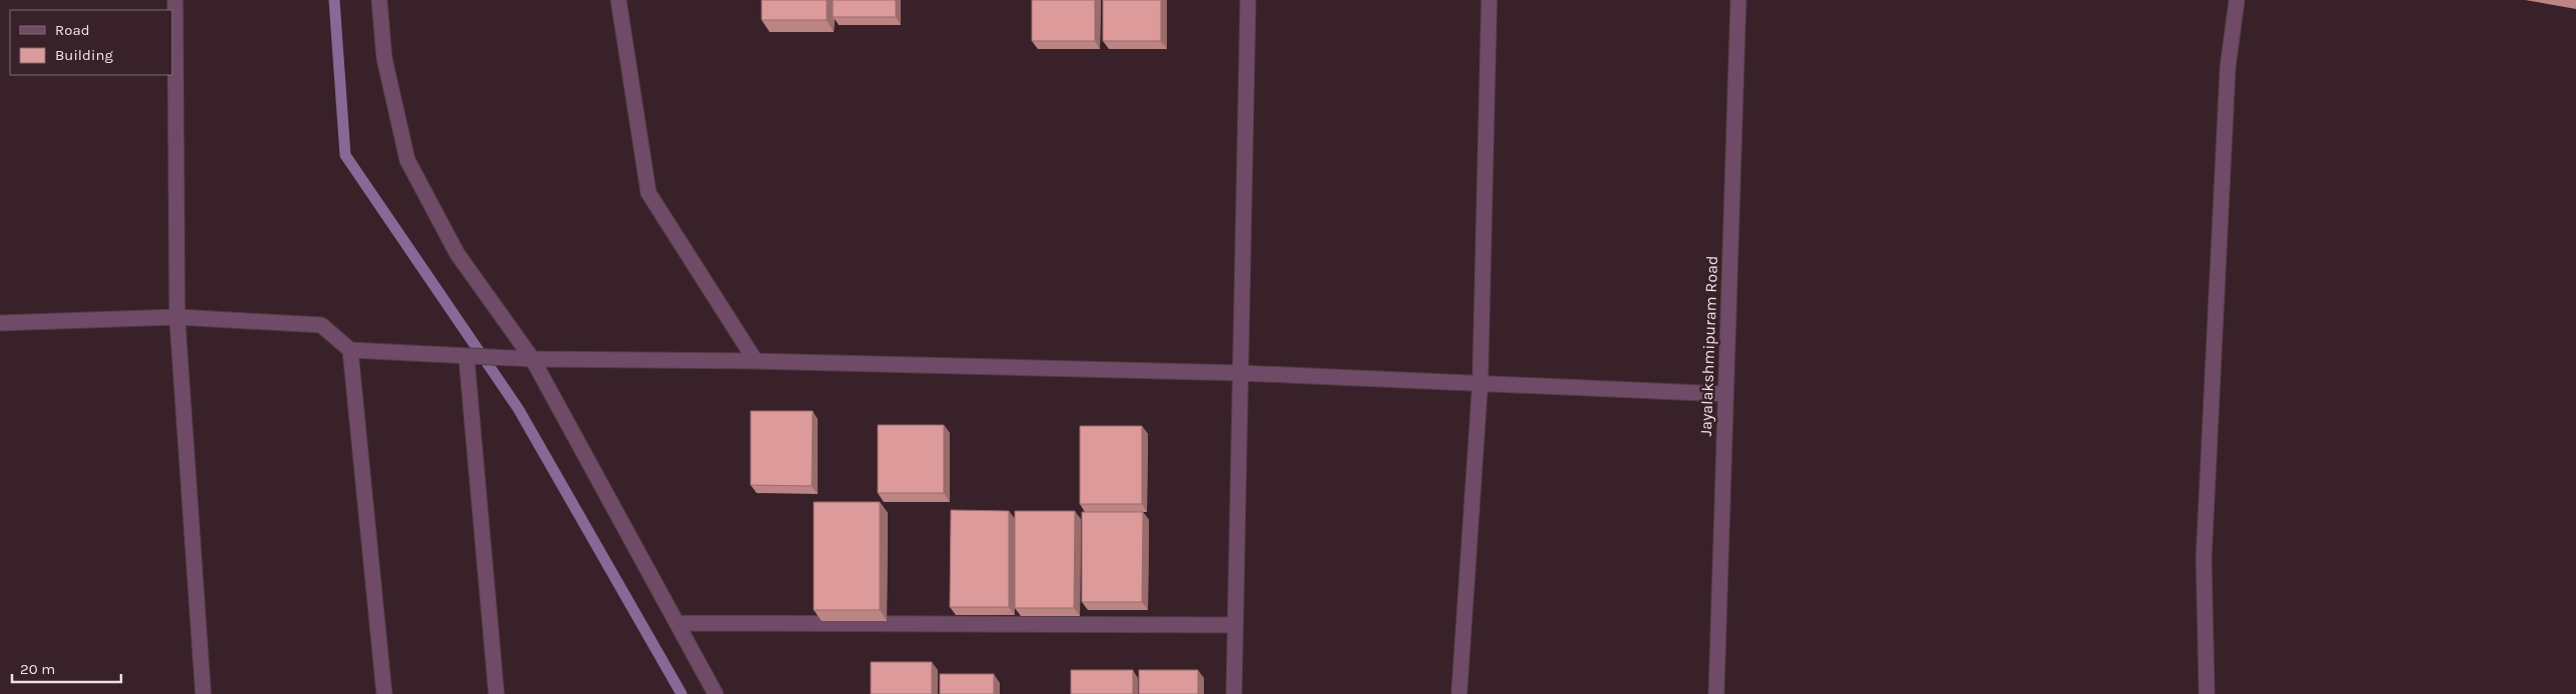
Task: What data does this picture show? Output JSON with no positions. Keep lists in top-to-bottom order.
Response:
{
  "streets": {
    "street": ["Jayalakshmipuram Road"]
  },
  "legend": ["Road", "Building"],
  "scale_bar": "20 m"
}
